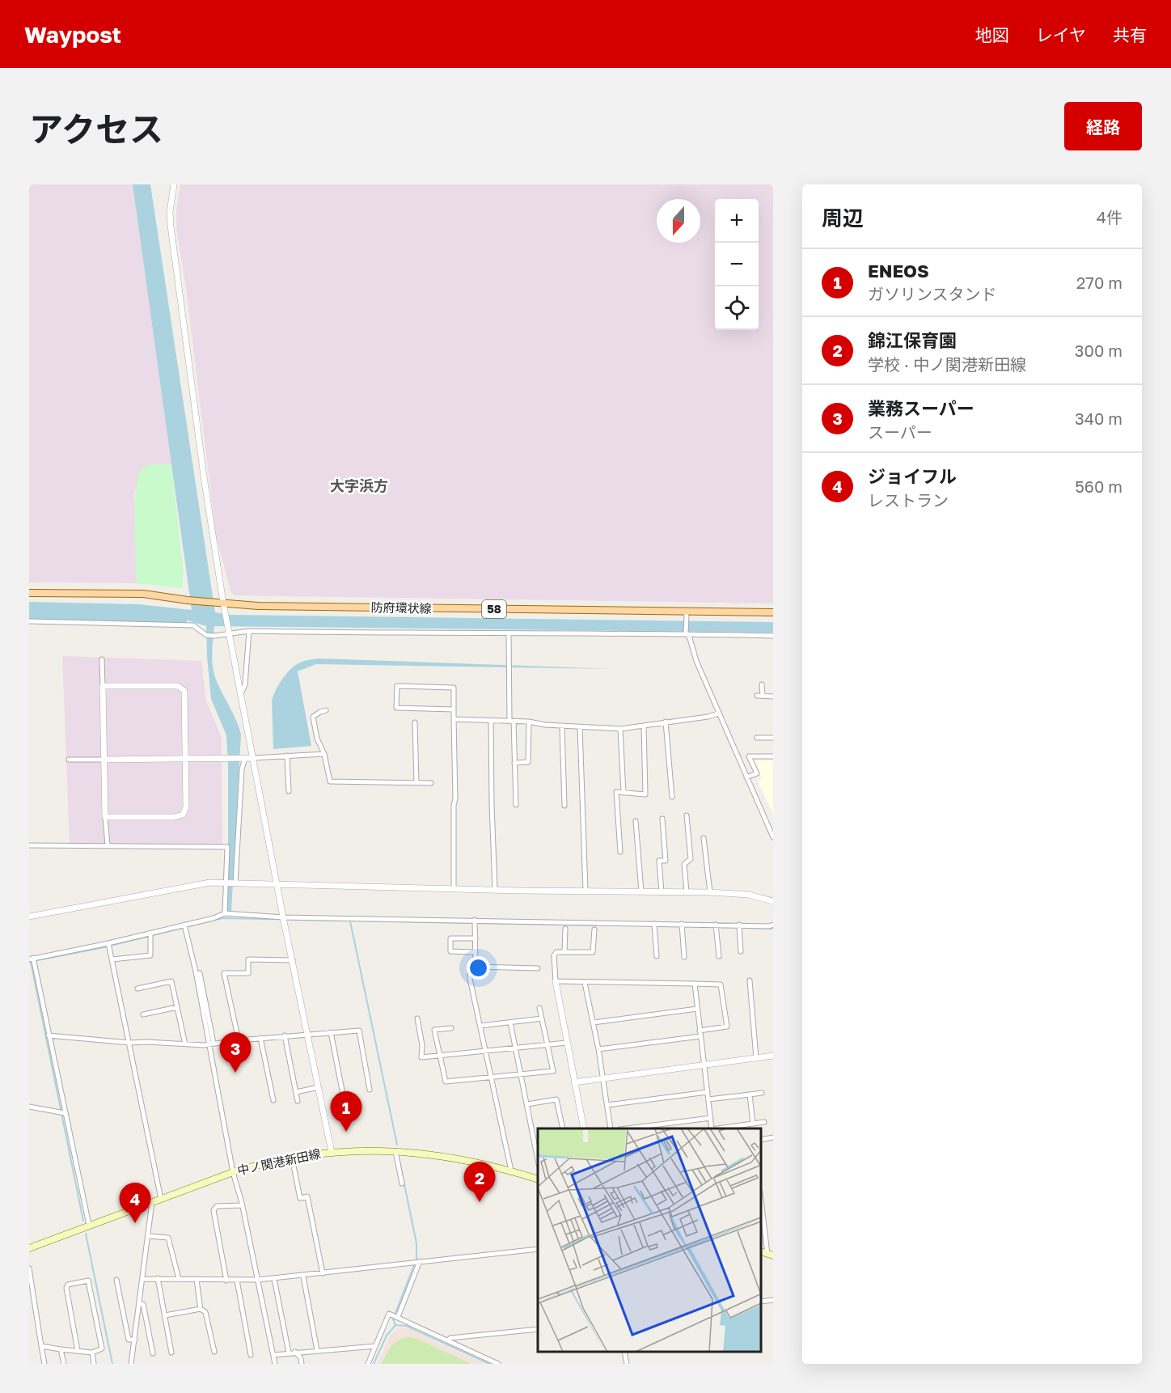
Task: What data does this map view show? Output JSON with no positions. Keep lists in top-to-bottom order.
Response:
{
  "streets": {
    "main road": ["防府環状線", "58", "中ノ関港新田線"]
  },
  "districts": ["大字浜方"],
  "north": "bottom",
  "page": {
    "header": "Waypost",
    "nav": ["地図", "レイヤ", "共有"],
    "title": "アクセス",
    "buttons": "経路",
    "heading": ["周辺", "4件"],
    "map_buttons": ["+", "−"],
    "list": [
      {
        "mark": "1",
        "name": "ENEOS",
        "note": "ガソリンスタンド",
        "value": "270 m"
      },
      {
        "mark": "2",
        "name": "錦江保育園",
        "note": "学校 · 中ノ関港新田線",
        "value": "300 m"
      },
      {
        "mark": "3",
        "name": "業務スーパー",
        "note": "スーパー",
        "value": "340 m"
      },
      {
        "mark": "4",
        "name": "ジョイフル",
        "note": "レストラン",
        "value": "560 m"
      }
    ],
    "pins": [
      "3",
      "1",
      "2",
      "4"
    ]
  }
}
